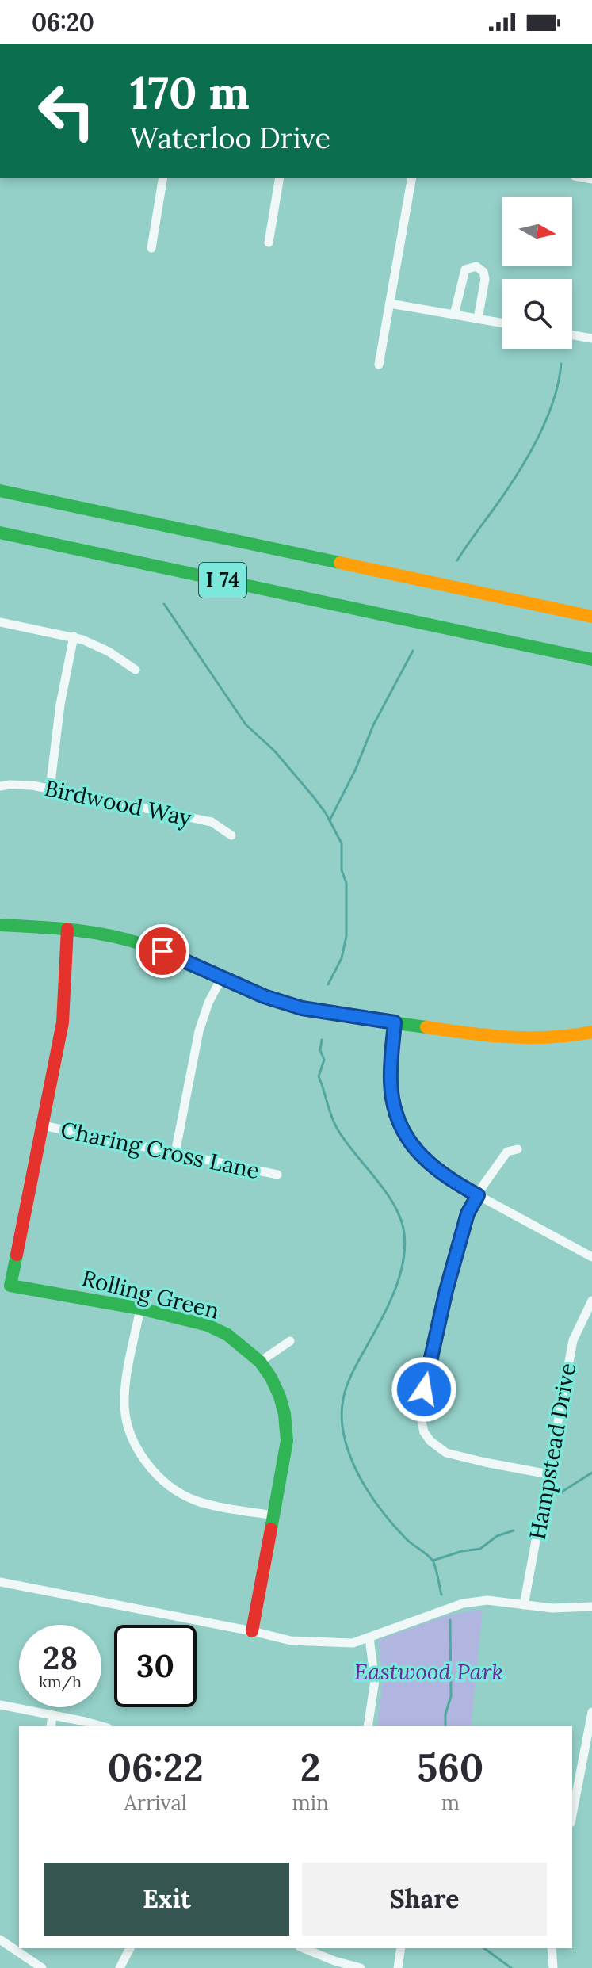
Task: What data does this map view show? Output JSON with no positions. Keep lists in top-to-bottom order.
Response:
{
  "streets": {
    "main road": ["I 74", "Rolling Green"],
    "street": ["Birdwood Way", "Charing Cross Lane", "Hampstead Drive"]
  },
  "crossings": [
    ["Charing Cross Lane", "Rolling Green"]
  ],
  "parks": ["Eastwood Park"],
  "north": "right",
  "page": {
    "status": "06:20",
    "turn": ["170 m", "Waterloo Drive"],
    "speed": "28 km/h",
    "limit": "30",
    "eta": [
      "06:22",
      "Arrival",
      "2",
      "min",
      "560",
      "m"
    ],
    "buttons": ["Exit", "Share"]
  }
}
